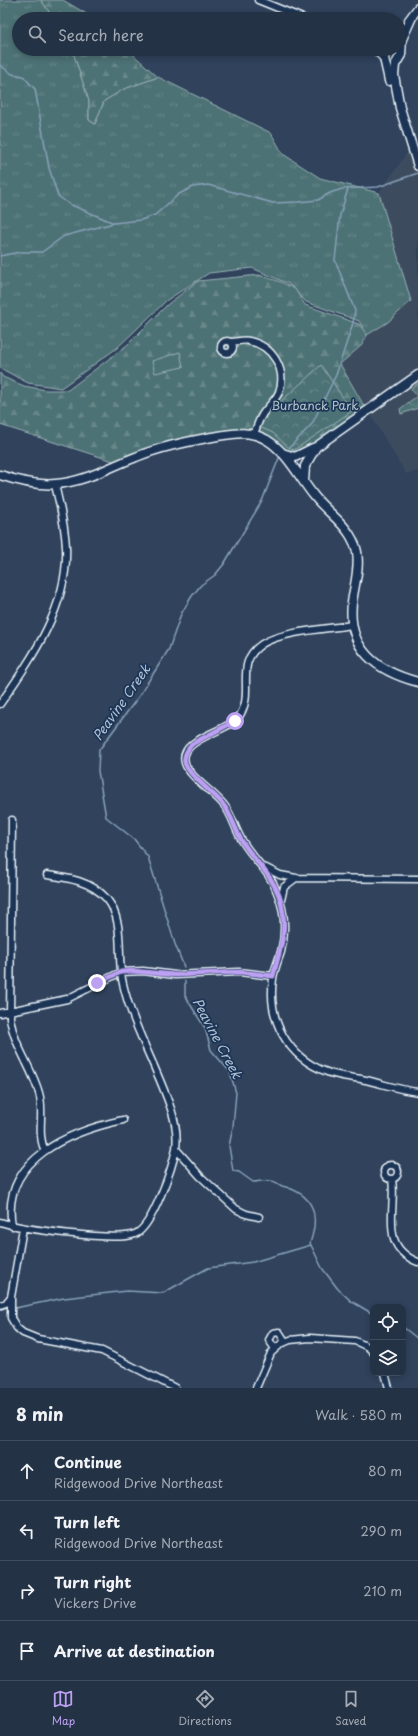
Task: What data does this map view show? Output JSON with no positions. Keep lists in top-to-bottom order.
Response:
{
  "water": ["Peavine Creek"],
  "parks": ["Burbanck Park"],
  "page": {
    "search": "Search here",
    "heading": ["8 min", "Walk · 580 m"],
    "list": [
      ["Continue", "Ridgewood Drive Northeast", "80 m"],
      ["Turn left", "Ridgewood Drive Northeast", "290 m"],
      ["Turn right", "Vickers Drive", "210 m"],
      "Arrive at destination"
    ],
    "nav": ["Map", "Directions", "Saved"]
  }
}
